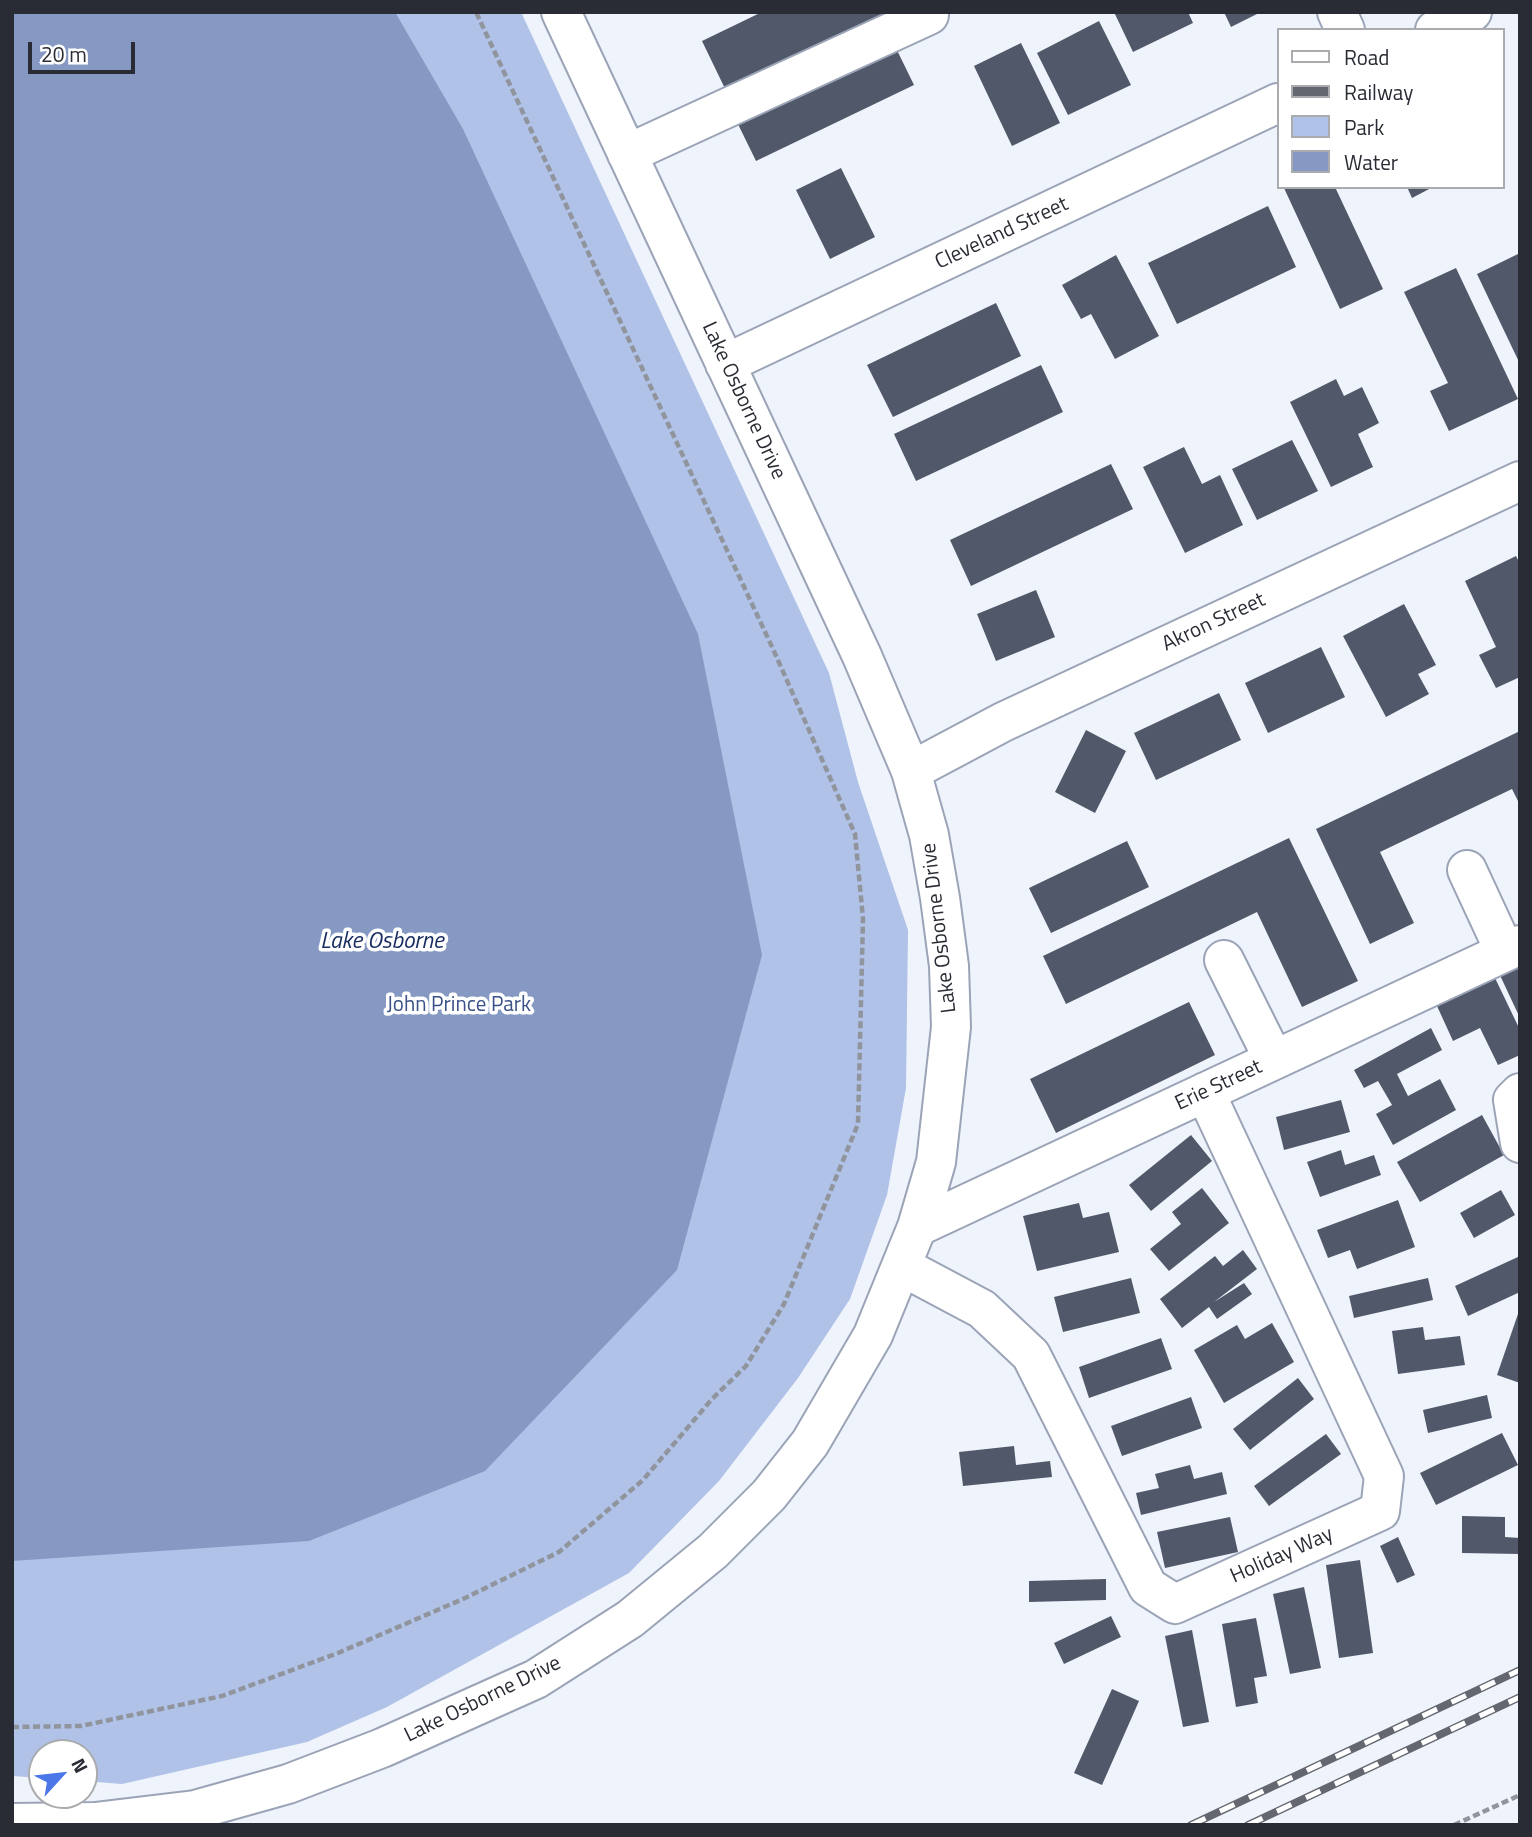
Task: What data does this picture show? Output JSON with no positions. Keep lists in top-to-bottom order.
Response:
{
  "streets": {
    "street": [
      "Cleveland Street",
      "Lake Osborne Drive",
      "Akron Street",
      "Erie Street",
      "Holiday Way"
    ]
  },
  "crossings": [
    ["Cleveland Street", "Lake Osborne Drive"],
    ["Lake Osborne Drive", "Akron Street"],
    ["Lake Osborne Drive", "Erie Street"],
    ["Lake Osborne Drive", "Holiday Way"],
    ["Erie Street", "Holiday Way"]
  ],
  "water": ["Lake Osborne"],
  "parks": ["John Prince Park"],
  "legend": [
    "Road",
    "Railway",
    "Park",
    "Water"
  ],
  "scale_bar": "20 m",
  "north": "top right"
}
